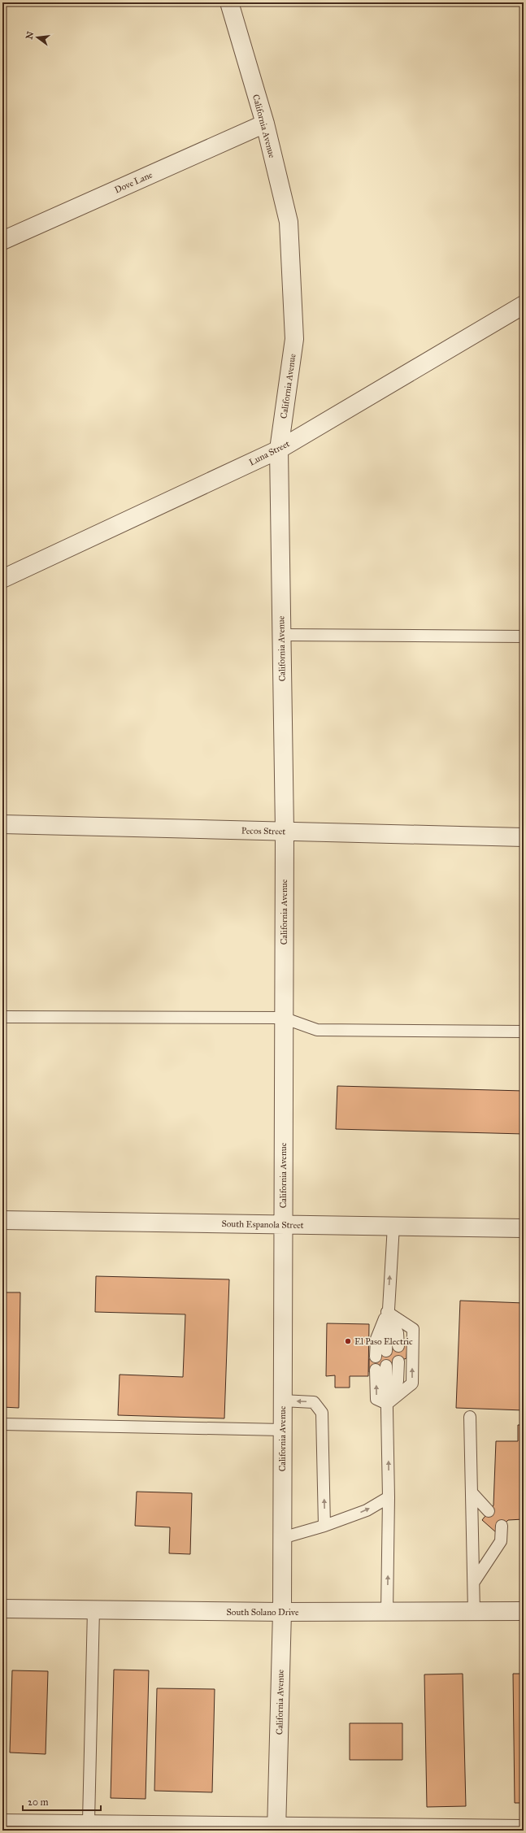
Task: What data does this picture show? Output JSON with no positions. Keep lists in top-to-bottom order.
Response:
{
  "streets": {
    "street": [
      "California Avenue",
      "Dove Lane",
      "Luna Street",
      "Pecos Street",
      "South Espanola Street",
      "South Solano Drive"
    ]
  },
  "crossings": [
    ["California Avenue", "Dove Lane"],
    ["California Avenue", "Luna Street"],
    ["California Avenue", "Pecos Street"],
    ["California Avenue", "South Espanola Street"],
    ["California Avenue", "South Solano Drive"]
  ],
  "places": ["El Paso Electric"],
  "scale_bar": "20 m",
  "north": "left"
}
